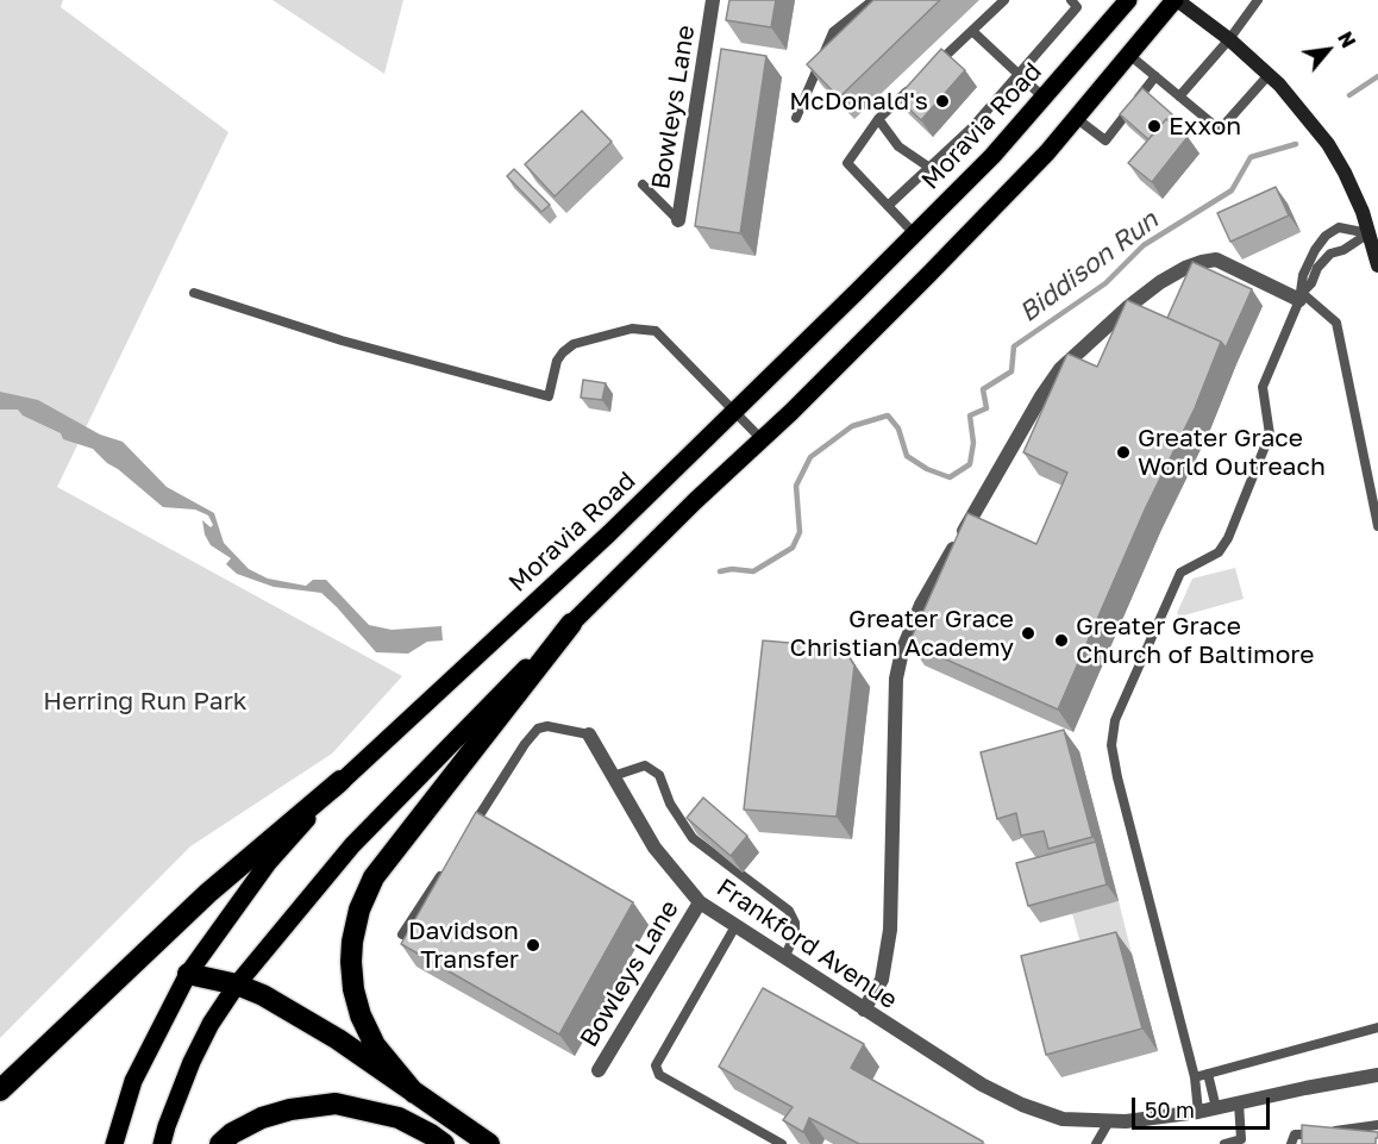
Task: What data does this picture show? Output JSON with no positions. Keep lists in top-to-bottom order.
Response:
{
  "streets": {
    "main road": ["Moravia Road"],
    "street": ["Bowleys Lane", "Frankford Avenue"]
  },
  "crossings": [
    ["Bowleys Lane", "Frankford Avenue"]
  ],
  "water": ["Biddison Run"],
  "parks": ["Herring Run Park"],
  "places": [
    "McDonald's",
    "Exxon",
    "Greater Grace World Outreach",
    "Greater Grace Christian Academy",
    "Greater Grace Church of Baltimore",
    "Davidson Transfer"
  ],
  "scale_bar": "50 m",
  "north": "top right"
}
